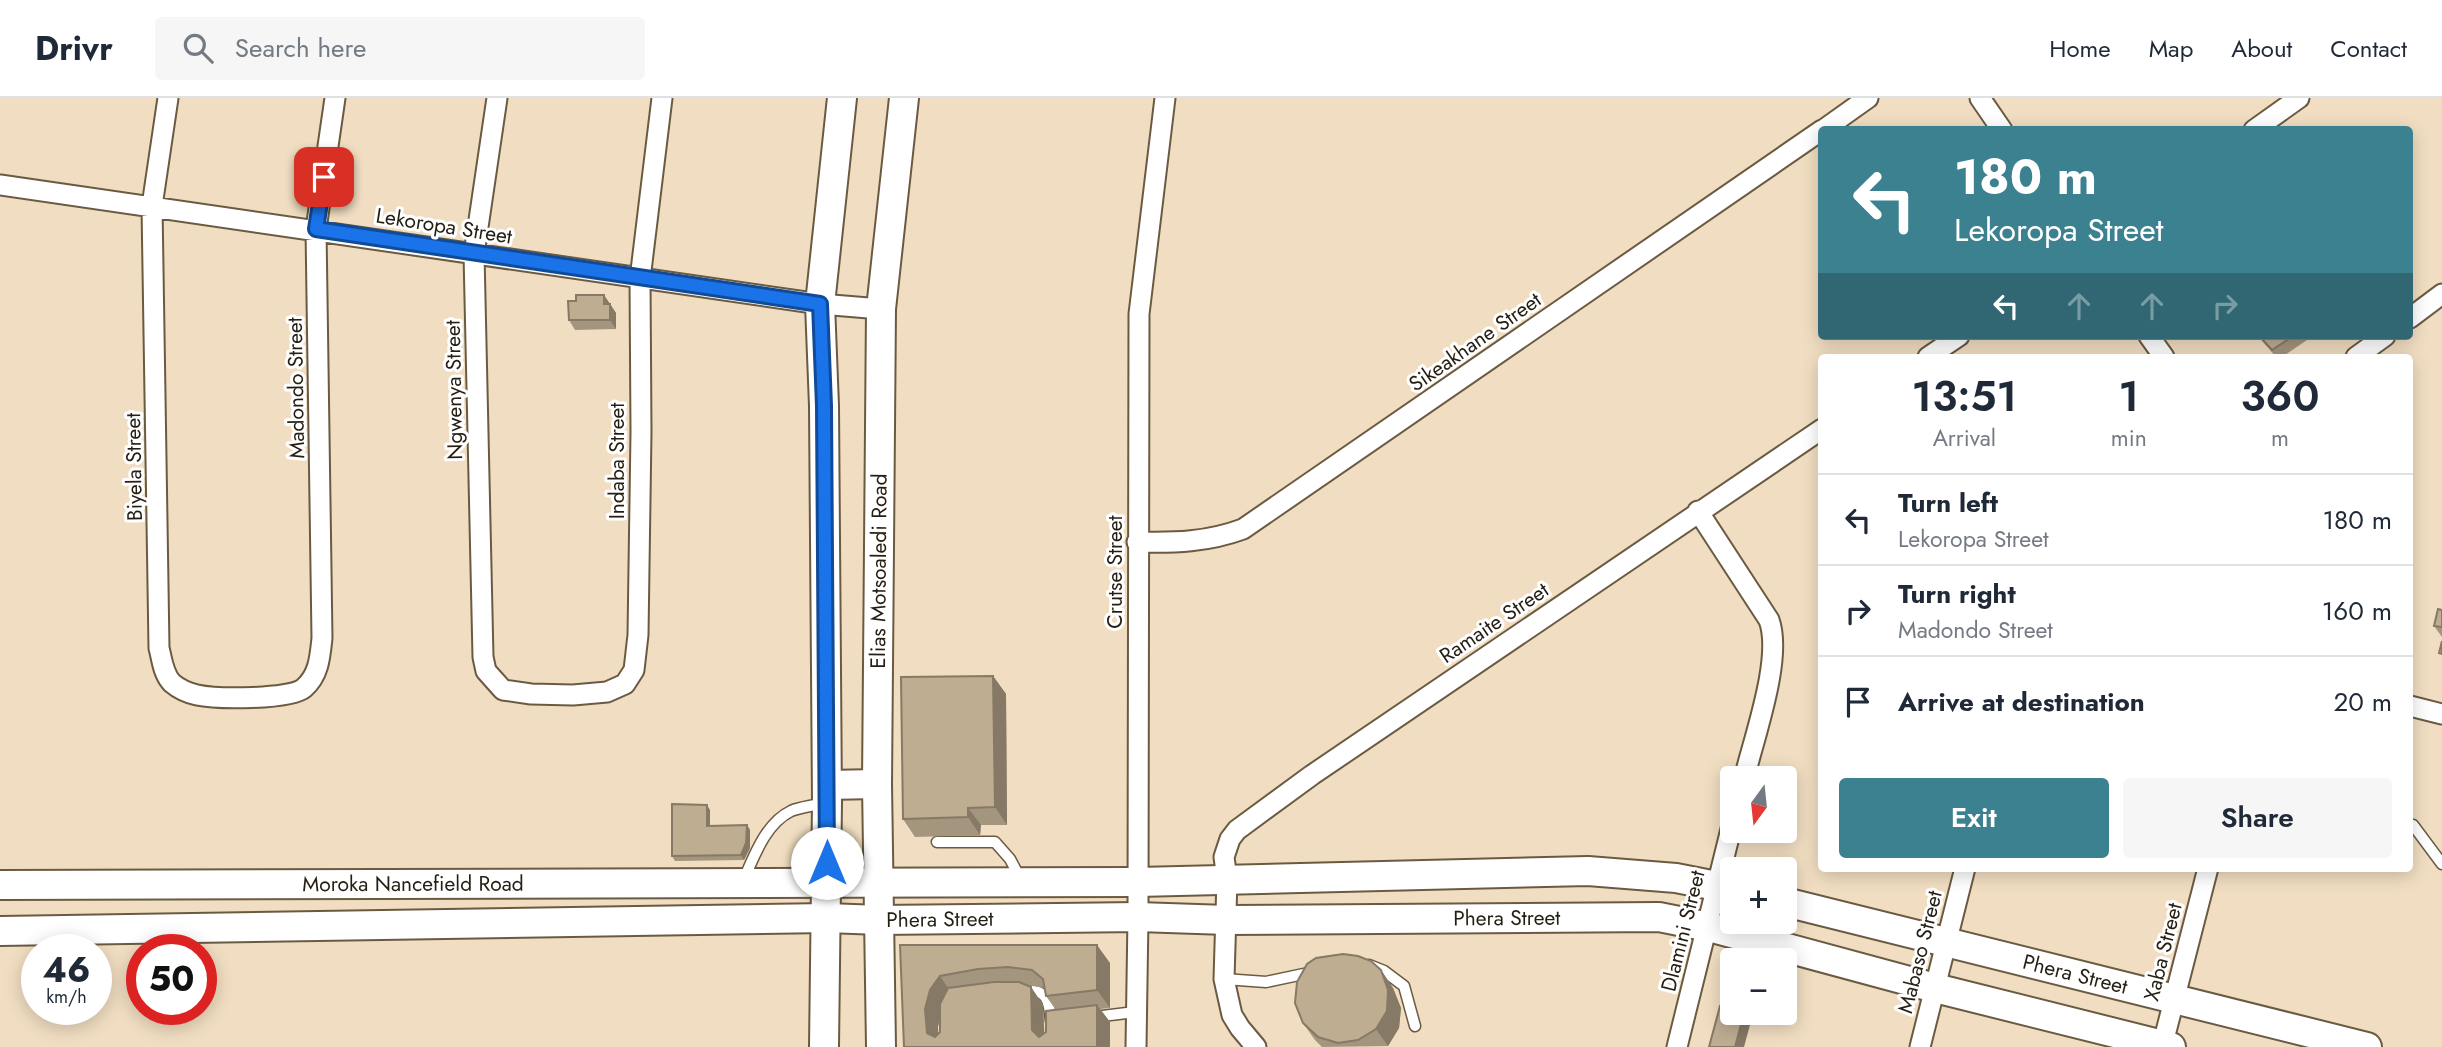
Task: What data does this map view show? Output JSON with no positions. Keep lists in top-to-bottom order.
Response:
{
  "streets": {
    "main road": ["Elias Motsoaledi Road", "Moroka Nancefield Road", "Phera Street"],
    "street": [
      "Lekoropa Street",
      "Sikeakhane Street",
      "Madondo Street",
      "Ngwenya Street",
      "Indaba Street",
      "Biyela Street",
      "Crutse Street",
      "Ramaite Street",
      "Dlamini Street",
      "Mabaso Street",
      "Xaba Street"
    ]
  },
  "crossings": [
    ["Lekoropa Street", "Madondo Street"],
    ["Lekoropa Street", "Ngwenya Street"],
    ["Lekoropa Street", "Indaba Street"],
    ["Lekoropa Street", "Biyela Street"],
    ["Lekoropa Street", "Elias Motsoaledi Road"],
    ["Sikeakhane Street", "Crutse Street"],
    ["Madondo Street", "Biyela Street"],
    ["Ngwenya Street", "Indaba Street"],
    ["Elias Motsoaledi Road", "Phera Street"],
    ["Crutse Street", "Phera Street"],
    ["Ramaite Street", "Phera Street"],
    ["Moroka Nancefield Road", "Phera Street"],
    ["Phera Street", "Dlamini Street"],
    ["Phera Street", "Mabaso Street"],
    ["Phera Street", "Xaba Street"]
  ],
  "north": "bottom",
  "page": {
    "header": "Drivr",
    "search": "Search here",
    "nav": [
      "Home",
      "Map",
      "About",
      "Contact"
    ],
    "turn": ["180 m", "Lekoropa Street"],
    "eta": [
      "13:51",
      "Arrival",
      "1",
      "min",
      "360",
      "m"
    ],
    "list": [
      {
        "name": "Turn left",
        "note": "Lekoropa Street",
        "value": "180 m"
      },
      {
        "name": "Turn right",
        "note": "Madondo Street",
        "value": "160 m"
      },
      {
        "name": "Arrive at destination",
        "value": "20 m"
      }
    ],
    "buttons": ["Exit", "Share"],
    "map_buttons": ["+", "−"],
    "speed": "46 km/h",
    "limit": "50"
  }
}
